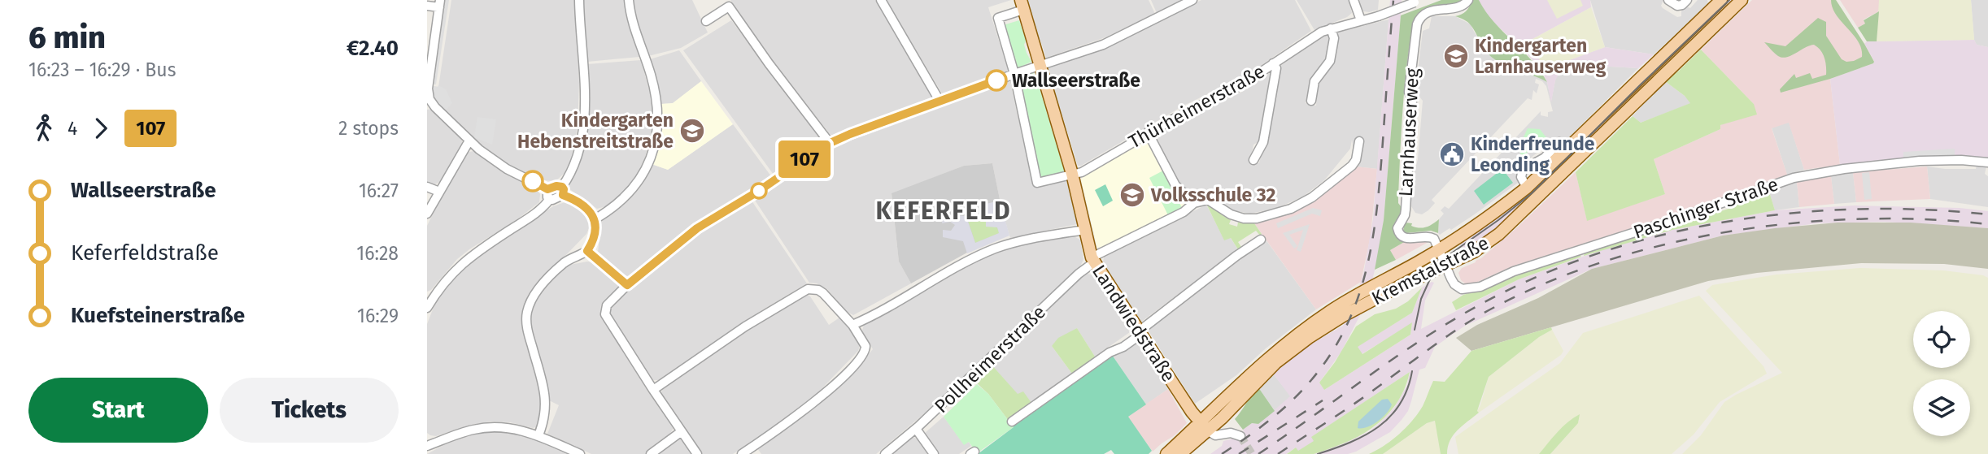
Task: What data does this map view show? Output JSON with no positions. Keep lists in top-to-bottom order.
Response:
{
  "streets": {
    "main road": ["Kremstalstraße", "Landwiedstraße"],
    "street": [
      "Thürheimerstraße",
      "Larnhauserweg",
      "Paschinger Straße",
      "Pollheimerstraße"
    ]
  },
  "crossings": [
    ["Thürheimerstraße", "Landwiedstraße"],
    ["Larnhauserweg", "Kremstalstraße"],
    ["Paschinger Straße", "Kremstalstraße"],
    ["Kremstalstraße", "Landwiedstraße"],
    ["Landwiedstraße", "Pollheimerstraße"]
  ],
  "districts": ["KEFERFELD"],
  "places": {
    "school or university": ["Kindergarten Larnhauserweg", "Kindergarten Hebenstreitstraße", "Volksschule 32"],
    "other": ["Wallseerstraße"],
    "public building": ["Kinderfreunde Leonding"]
  },
  "lines": ["bus line 107"],
  "page": {
    "heading": ["6 min", "16:23 – 16:29 · Bus", "€2.40"],
    "on_map": "107",
    "legs": ["4", "107", "2 stops"],
    "list": [
      {
        "name": "Wallseerstraße",
        "value": "16:27"
      },
      {
        "name": "Keferfeldstraße",
        "value": "16:28"
      },
      {
        "name": "Kuefsteinerstraße",
        "value": "16:29"
      }
    ],
    "buttons": ["Start", "Tickets"]
  }
}
